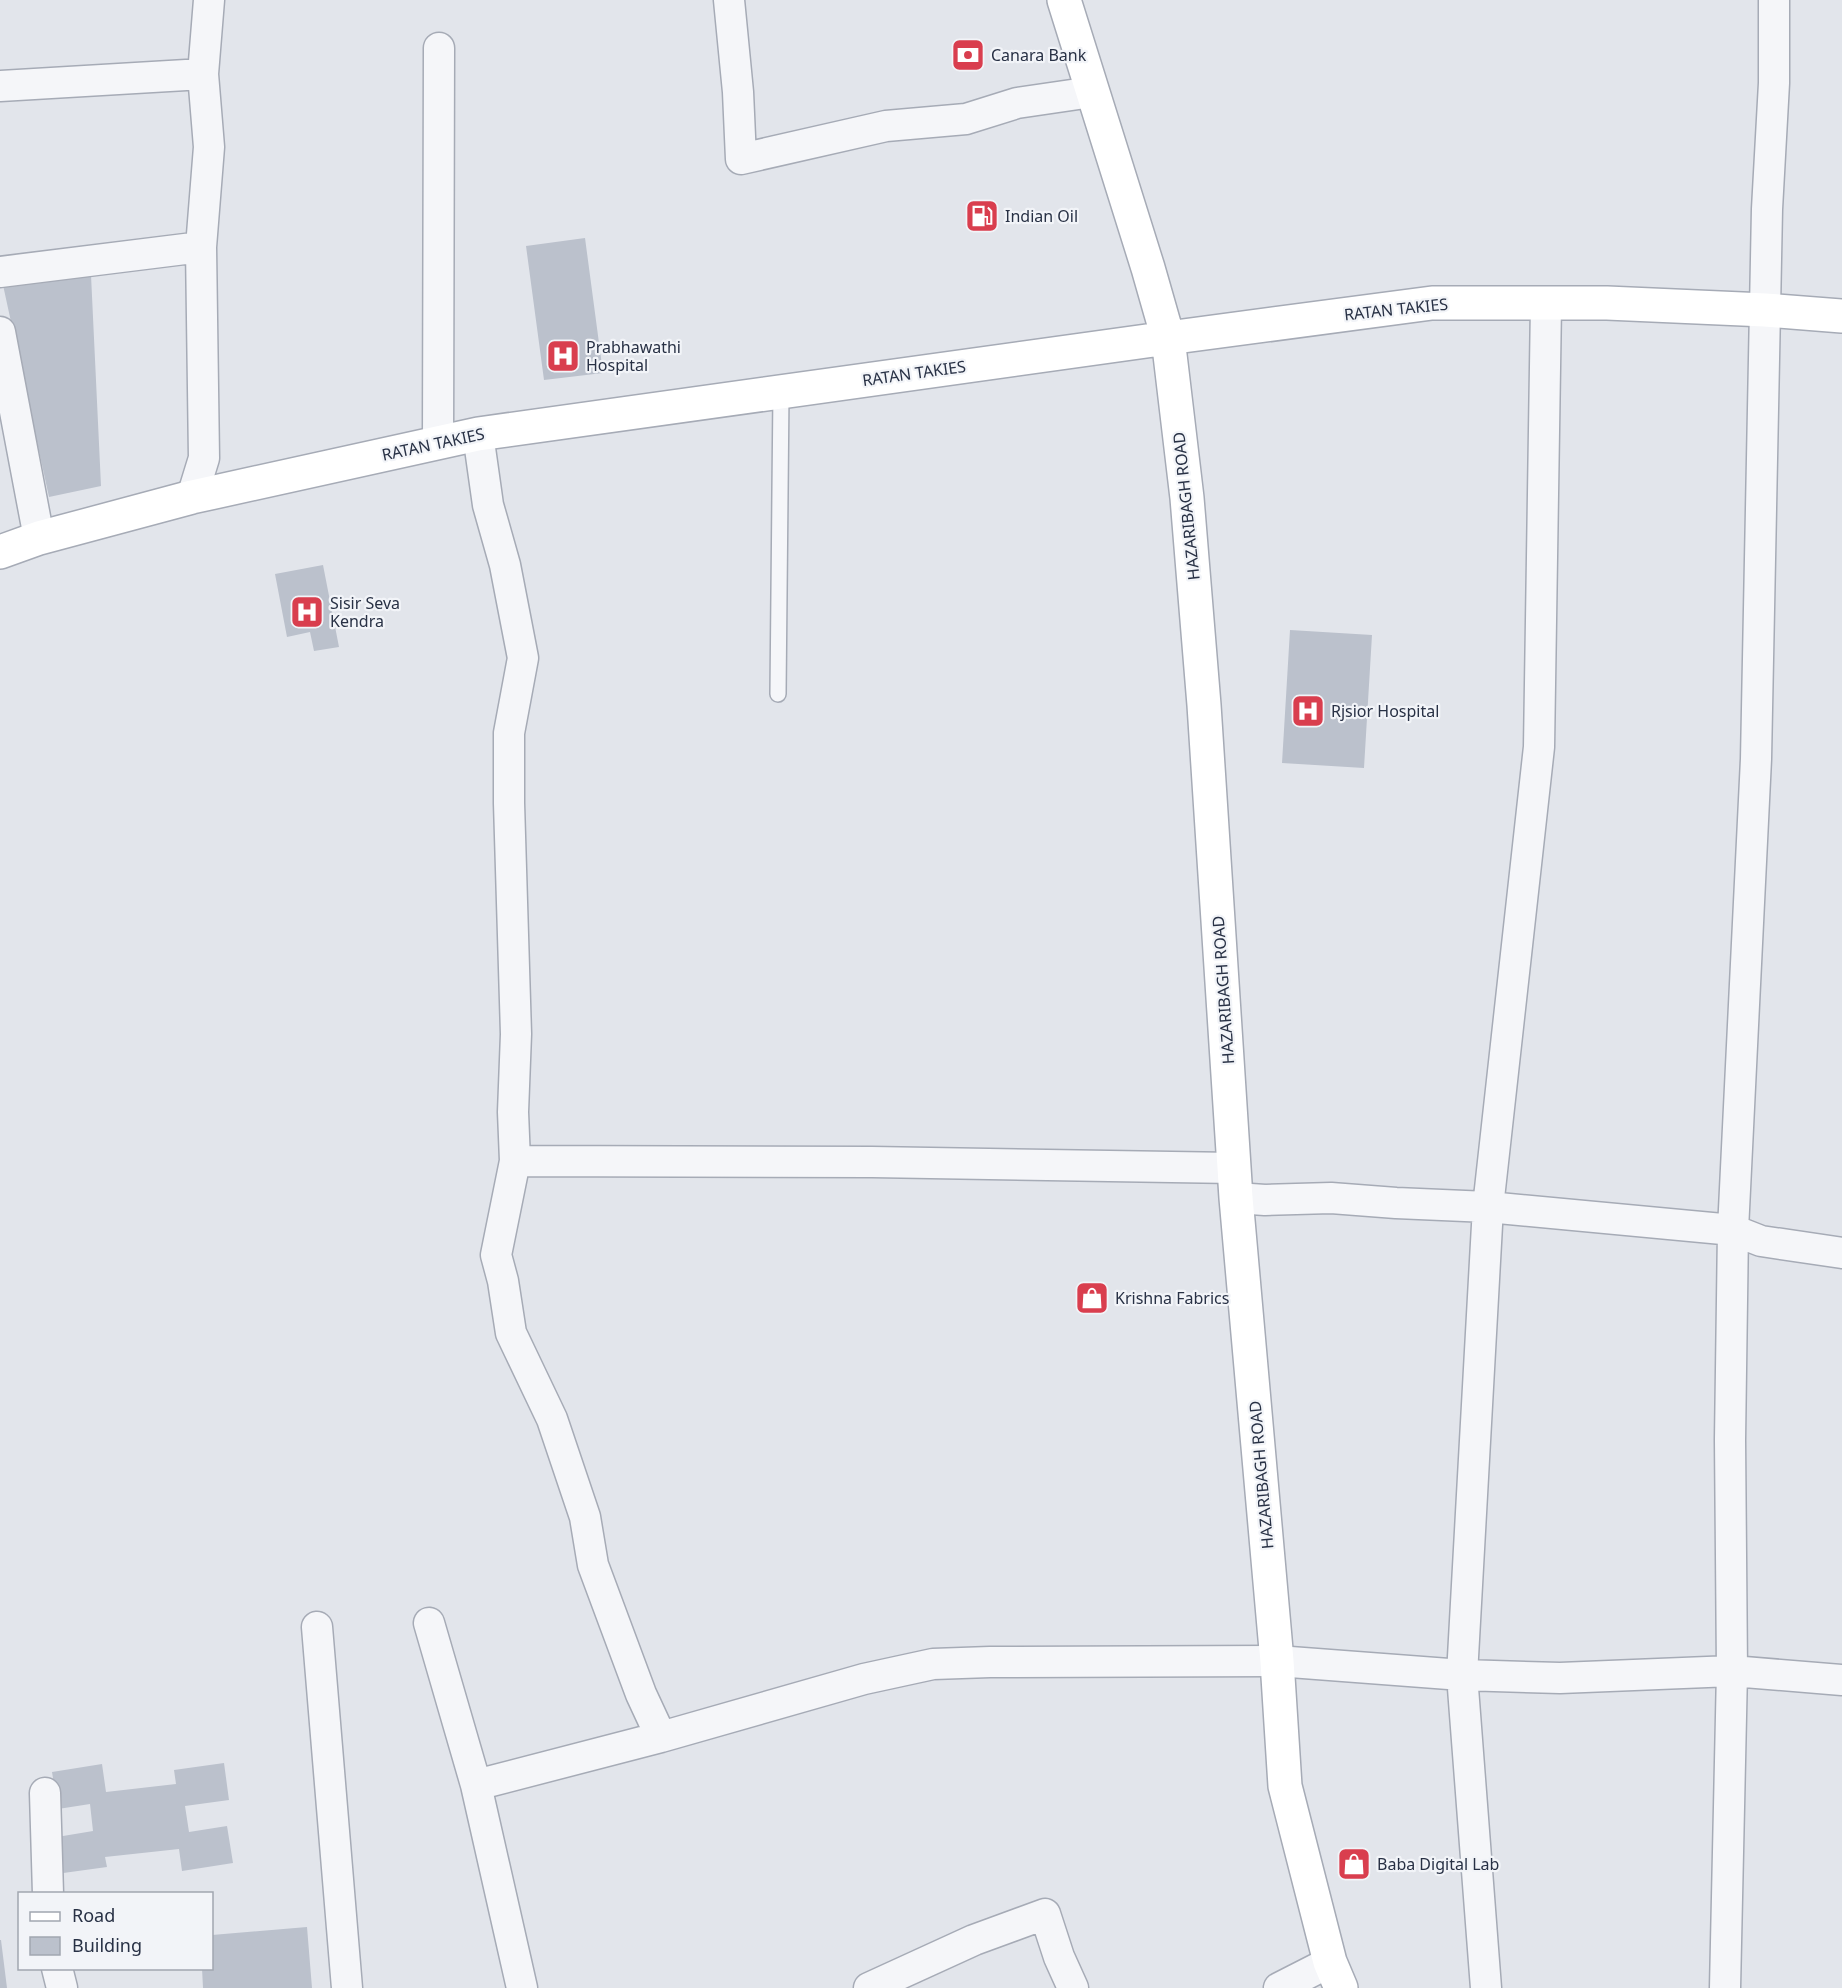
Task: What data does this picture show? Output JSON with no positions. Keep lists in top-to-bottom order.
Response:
{
  "streets": {
    "main road": ["RATAN TAKIES", "HAZARIBAGH ROAD"]
  },
  "crossings": [
    ["RATAN TAKIES", "HAZARIBAGH ROAD"]
  ],
  "places": {
    "bank": ["Canara Bank"],
    "fuel station": ["Indian Oil"],
    "hospital": ["Prabhawathi Hospital", "Sisir Seva Kendra", "Rjsior Hospital"],
    "shop": ["Krishna Fabrics", "Baba Digital Lab"]
  },
  "legend": ["Road", "Building"]
}
